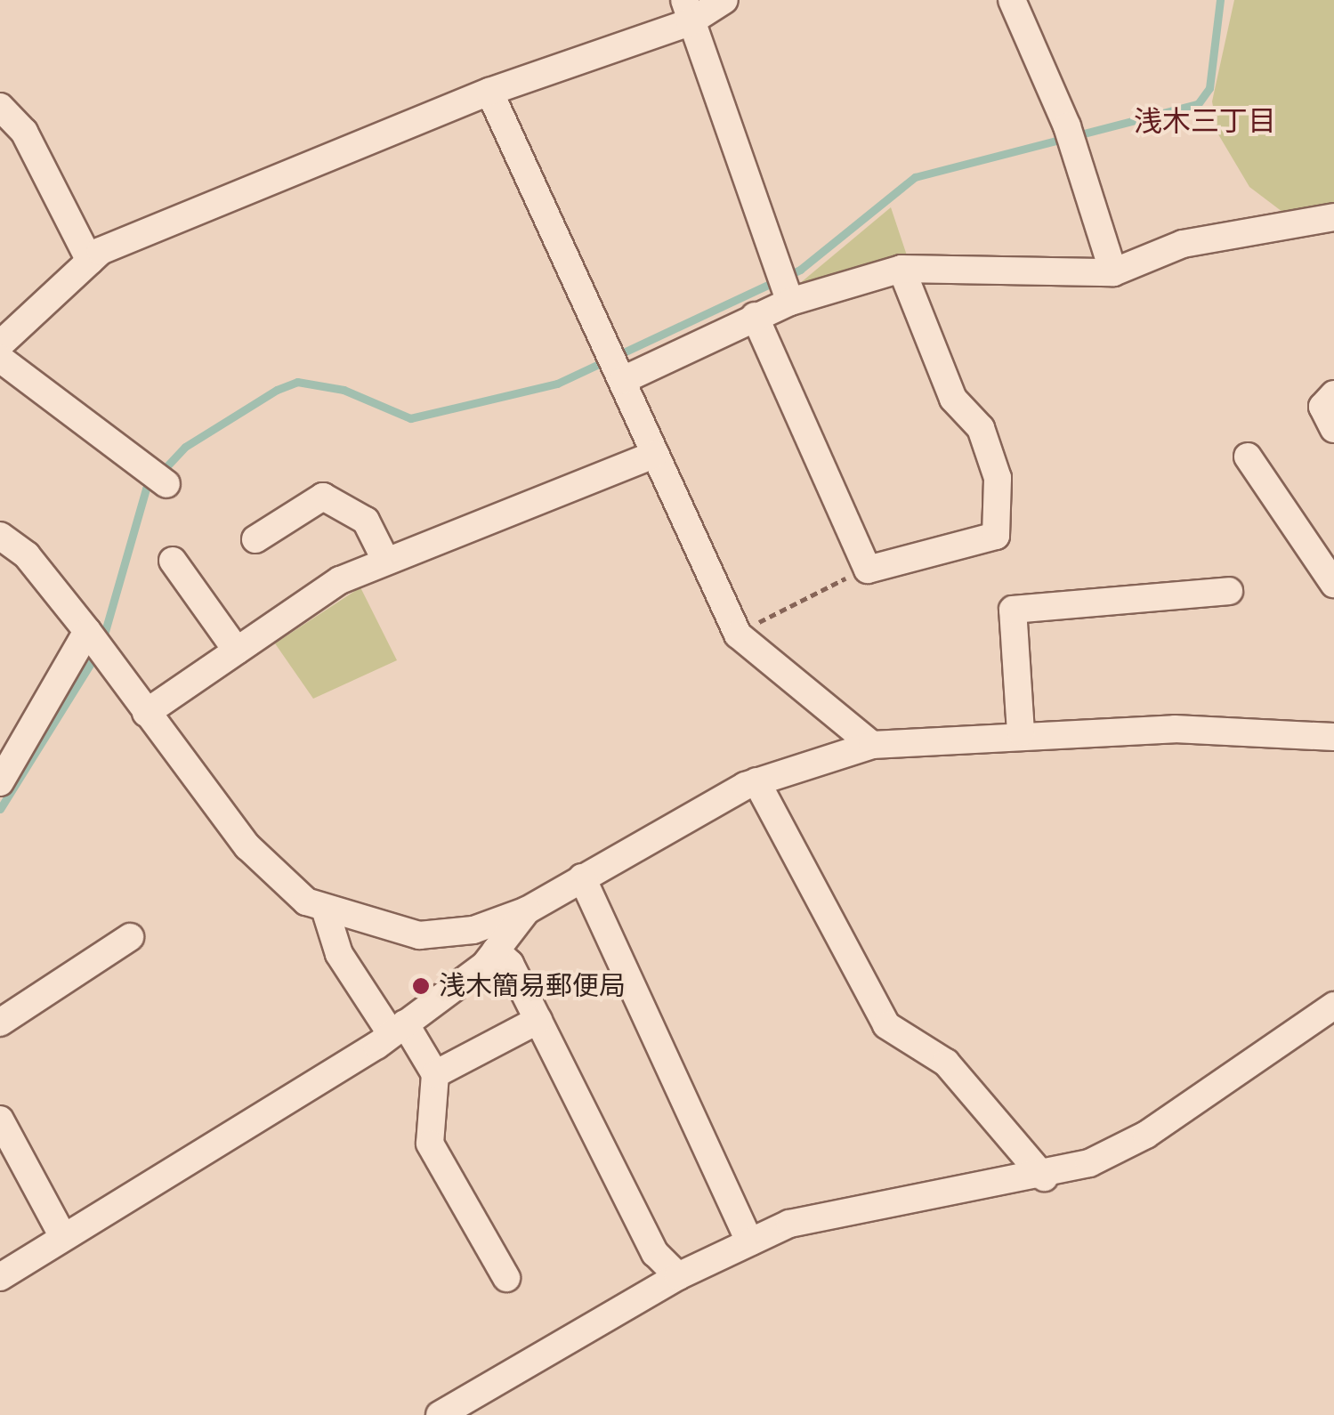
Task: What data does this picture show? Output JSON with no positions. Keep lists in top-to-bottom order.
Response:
{
  "districts": ["浅木三丁目"],
  "places": ["浅木簡易郵便局"]
}
